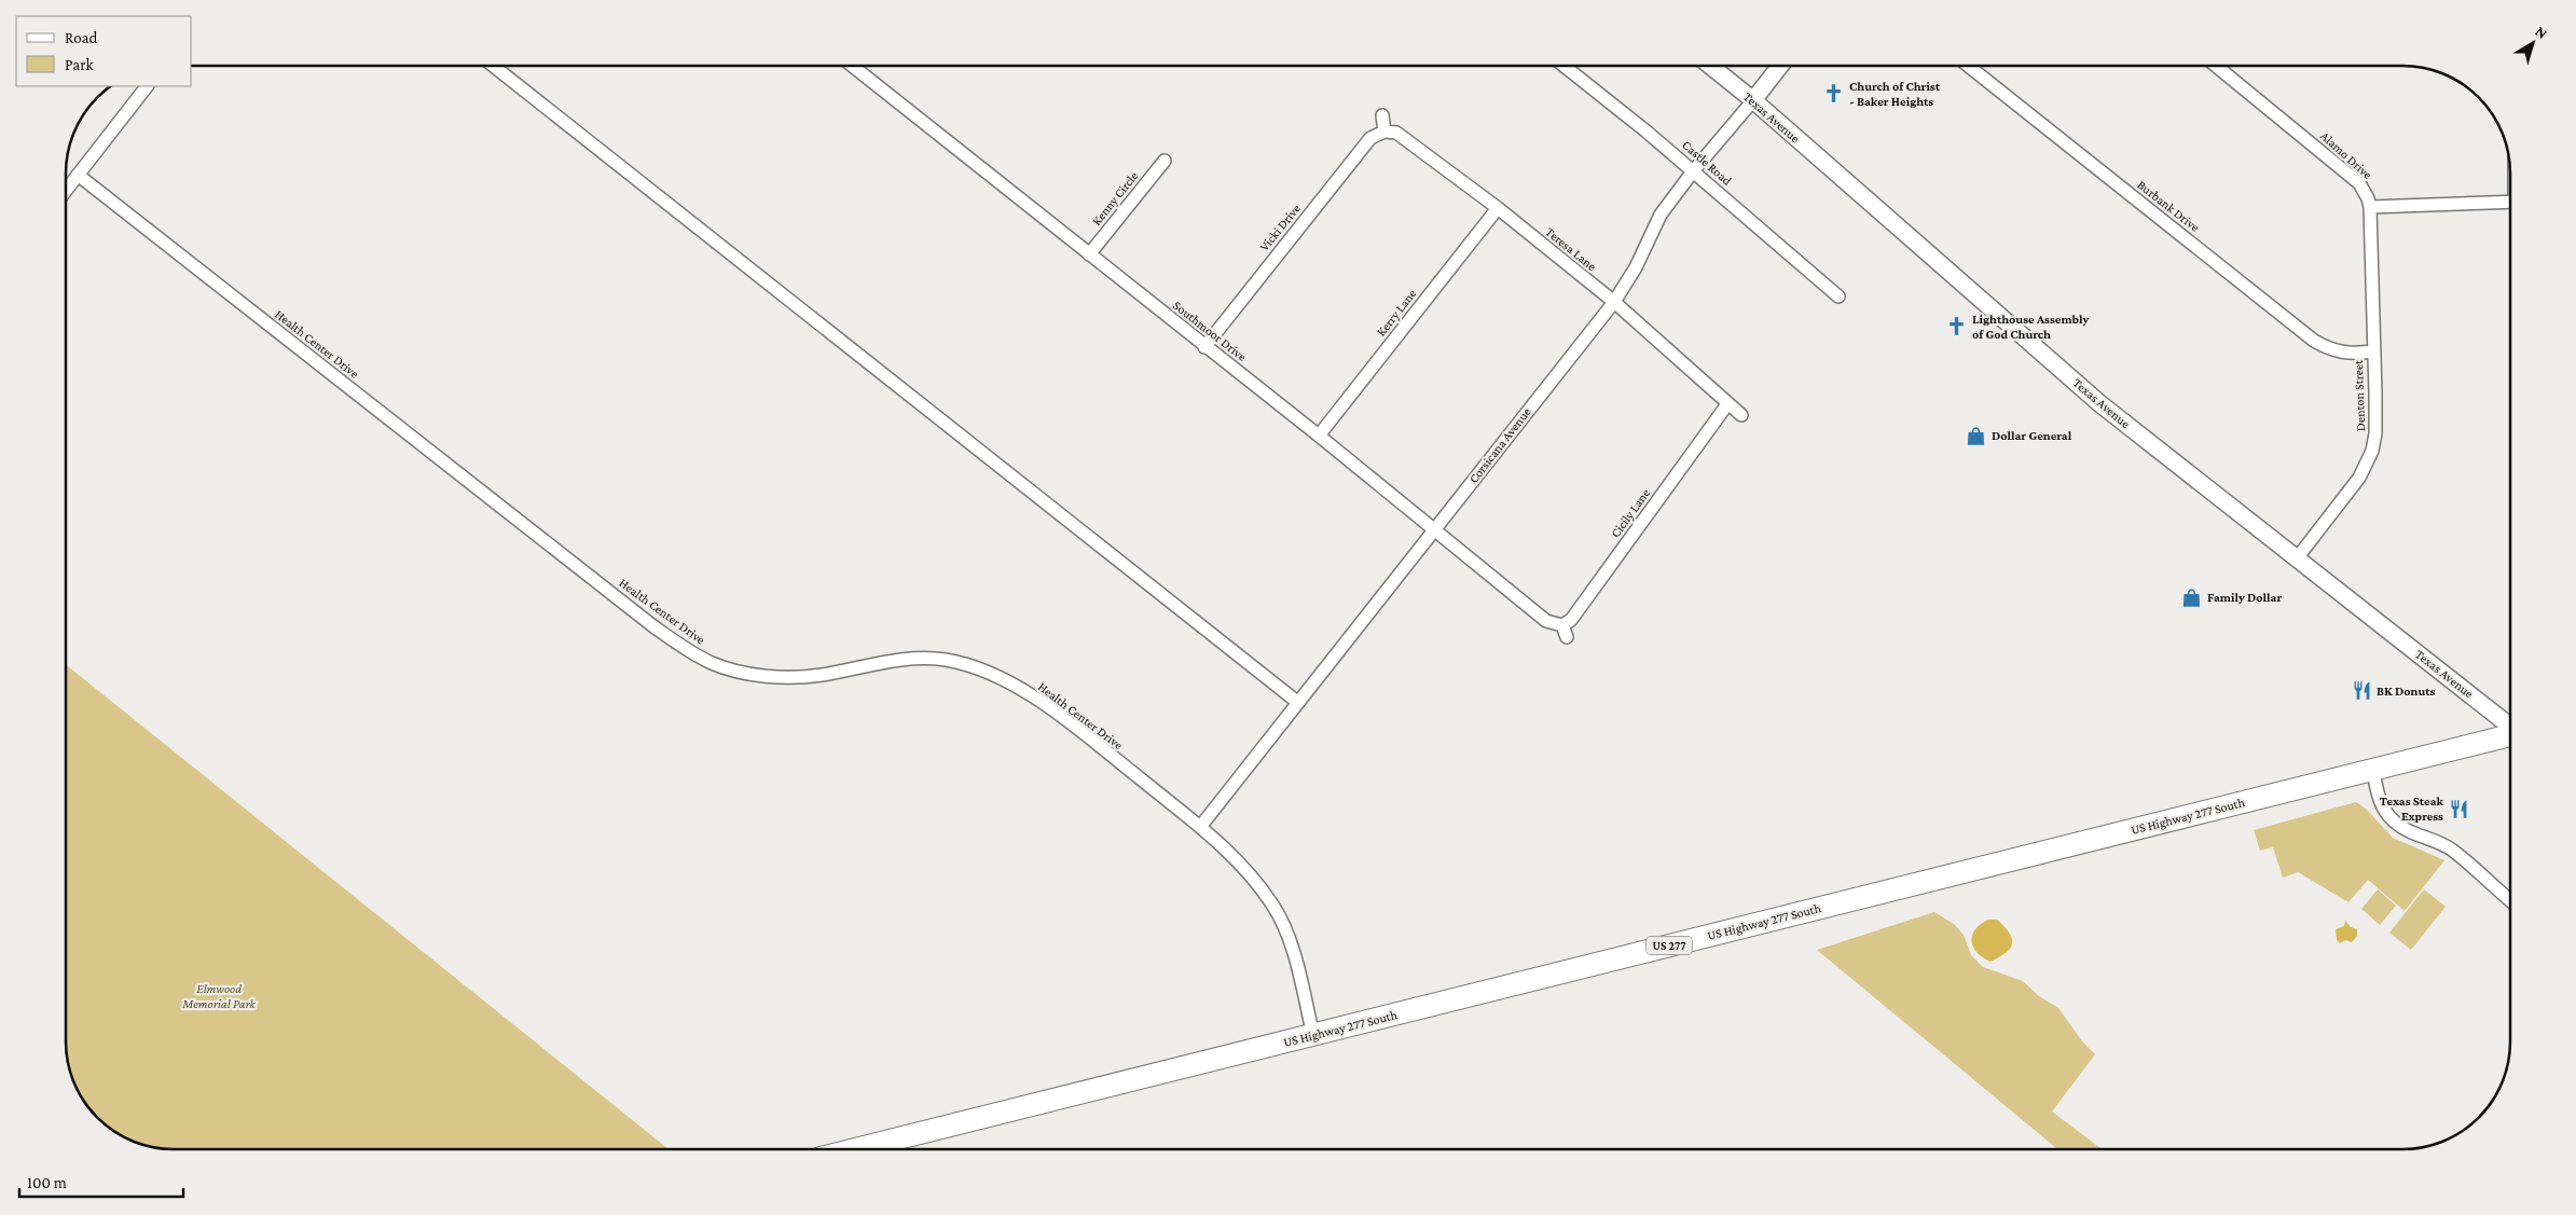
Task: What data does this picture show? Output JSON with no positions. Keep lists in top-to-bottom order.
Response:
{
  "streets": {
    "highway": ["US Highway 277 South", "US 277"],
    "street": [
      "Texas Avenue",
      "Alamo Drive",
      "Castle Road",
      "Kenny Circle",
      "Burbank Drive",
      "Vicki Drive",
      "Teresa Lane",
      "Kerry Lane",
      "Southmoor Drive",
      "Health Center Drive",
      "Denton Street",
      "Corsicana Avenue",
      "Cicily Lane"
    ]
  },
  "crossings": [
    ["Texas Avenue", "Denton Street"],
    ["Texas Avenue", "Corsicana Avenue"],
    ["Alamo Drive", "Denton Street"],
    ["Castle Road", "Corsicana Avenue"],
    ["Kenny Circle", "Southmoor Drive"],
    ["Burbank Drive", "Denton Street"],
    ["Vicki Drive", "Teresa Lane"],
    ["Vicki Drive", "Southmoor Drive"],
    ["Teresa Lane", "Kerry Lane"],
    ["Teresa Lane", "Corsicana Avenue"],
    ["Teresa Lane", "Cicily Lane"],
    ["Kerry Lane", "Southmoor Drive"],
    ["Southmoor Drive", "Corsicana Avenue"],
    ["Southmoor Drive", "Cicily Lane"],
    ["Health Center Drive", "Corsicana Avenue"],
    ["Health Center Drive", "US Highway 277 South"]
  ],
  "parks": ["Elmwood Memorial Park"],
  "places": {
    "church": ["Church of Christ - Baker Heights", "Lighthouse Assembly of God Church"],
    "shop": ["Dollar General", "Family Dollar"],
    "restaurant": ["BK Donuts", "Texas Steak Express"]
  },
  "legend": ["Road", "Park"],
  "scale_bar": "100 m",
  "north": "top right"
}
